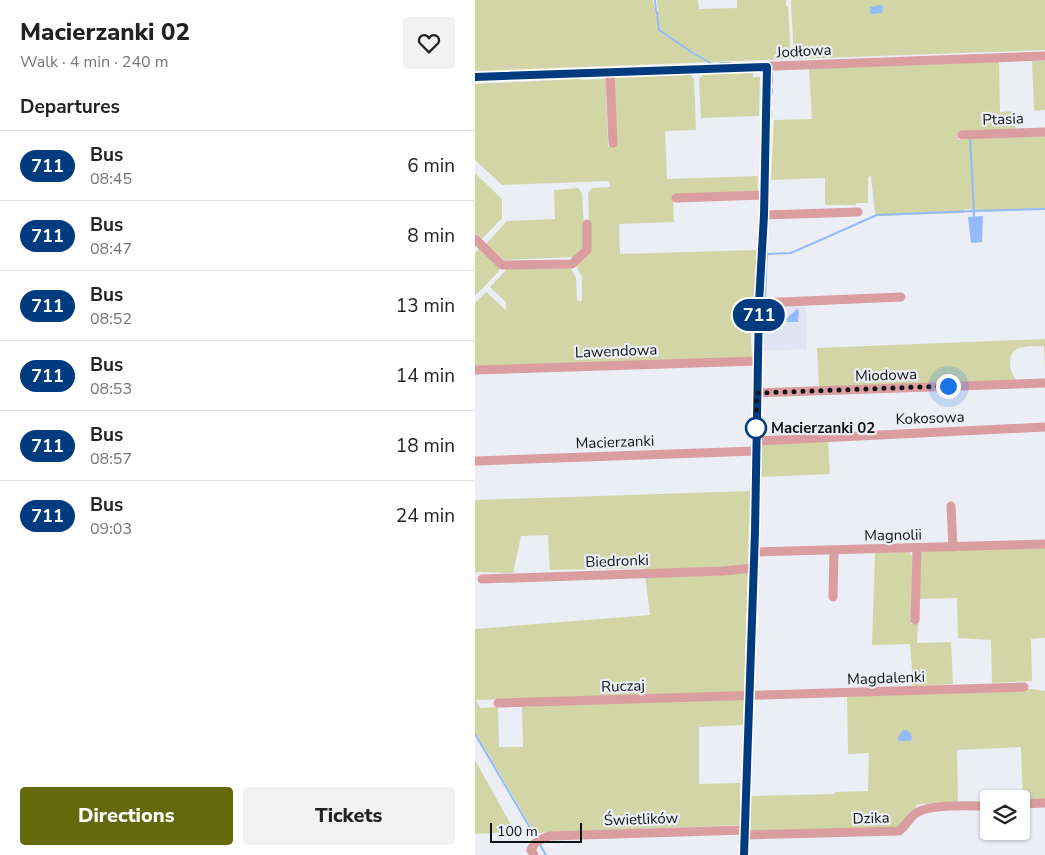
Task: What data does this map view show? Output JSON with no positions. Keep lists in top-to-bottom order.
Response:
{
  "streets": {
    "street": [
      "Jodłowa",
      "Ptasia",
      "Lawendowa",
      "Miodowa",
      "Kokosowa",
      "Macierzanki",
      "Magnolii",
      "Biedronki",
      "Magdalenki",
      "Ruczaj",
      "Dzika",
      "Świetlików"
    ]
  },
  "crossings": [
    ["Magdalenki", "Ruczaj"],
    ["Dzika", "Świetlików"]
  ],
  "places": ["Macierzanki 02"],
  "lines": ["bus line 711"],
  "scale_bar": "100 m",
  "page": {
    "heading": [
      ["Macierzanki 02", "Walk · 4 min · 240 m"],
      "Departures"
    ],
    "on_map": "711",
    "list": [
      {
        "mark": "711",
        "name": "Bus",
        "note": "08:45",
        "value": "6 min"
      },
      {
        "mark": "711",
        "name": "Bus",
        "note": "08:47",
        "value": "8 min"
      },
      {
        "mark": "711",
        "name": "Bus",
        "note": "08:52",
        "value": "13 min"
      },
      {
        "mark": "711",
        "name": "Bus",
        "note": "08:53",
        "value": "14 min"
      },
      {
        "mark": "711",
        "name": "Bus",
        "note": "08:57",
        "value": "18 min"
      },
      {
        "mark": "711",
        "name": "Bus",
        "note": "09:03",
        "value": "24 min"
      }
    ],
    "buttons": ["Directions", "Tickets"],
    "scale": "100 m"
  }
}
